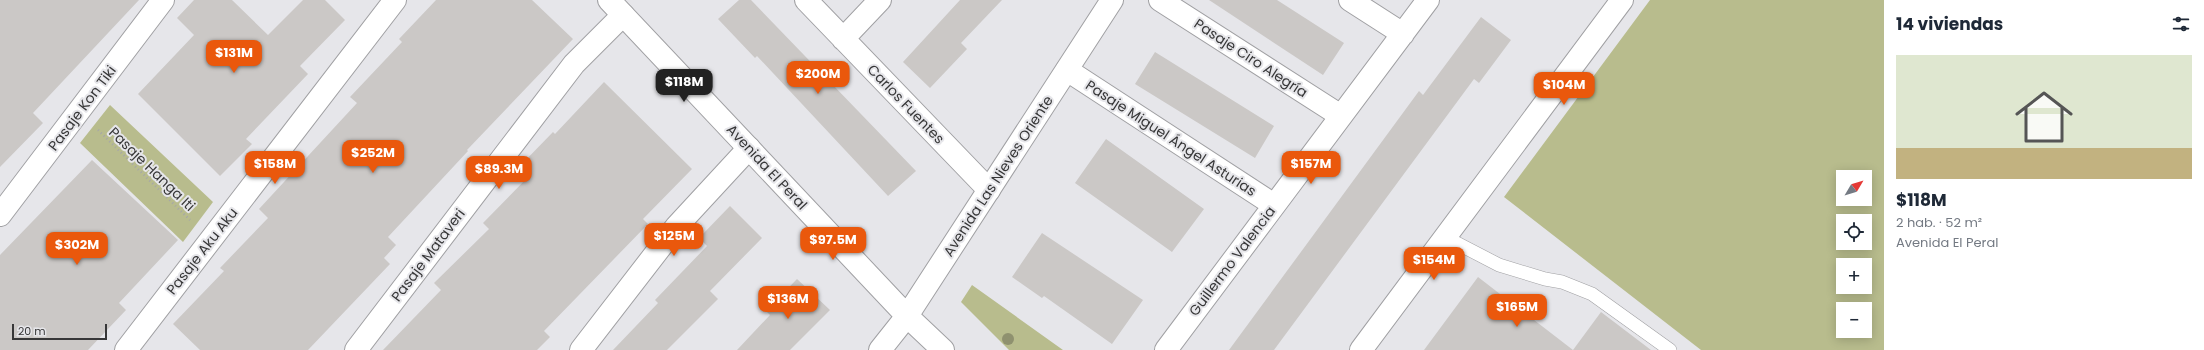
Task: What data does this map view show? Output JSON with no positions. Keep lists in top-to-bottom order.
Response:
{
  "streets": {
    "street": [
      "Pasaje Ciro Alegría",
      "Carlos Fuentes",
      "Pasaje Kon Tiki",
      "Pasaje Miguel Ángel Asturias",
      "Avenida El Peral",
      "Avenida Las Nieves Oriente",
      "Pasaje Aku Aku",
      "Pasaje Mataveri",
      "Guillermo Valencia"
    ],
    "path": ["Pasaje Hanga Iti"]
  },
  "crossings": [
    ["Pasaje Ciro Alegría", "Guillermo Valencia"],
    ["Carlos Fuentes", "Avenida Las Nieves Oriente"],
    ["Pasaje Kon Tiki", "Pasaje Hanga Iti"],
    ["Pasaje Miguel Ángel Asturias", "Avenida Las Nieves Oriente"],
    ["Pasaje Miguel Ángel Asturias", "Guillermo Valencia"],
    ["Avenida El Peral", "Avenida Las Nieves Oriente"],
    ["Avenida El Peral", "Pasaje Mataveri"],
    ["Pasaje Hanga Iti", "Pasaje Aku Aku"]
  ],
  "scale_bar": "20 m",
  "north": "top right",
  "page": {
    "heading": "14 viviendas",
    "price": [
      "$131M",
      "$200M",
      "$118M",
      "$104M",
      "$252M",
      "$158M",
      "$157M",
      "$89.3M",
      "$125M",
      "$97.5M",
      "$302M",
      "$154M",
      "$136M",
      "$165M"
    ],
    "list": [
      {
        "name": "$118M",
        "note": "2 hab. · 52 m² · Avenida El Peral"
      }
    ],
    "map_buttons": ["+", "−"],
    "scale": "20 m"
  }
}
